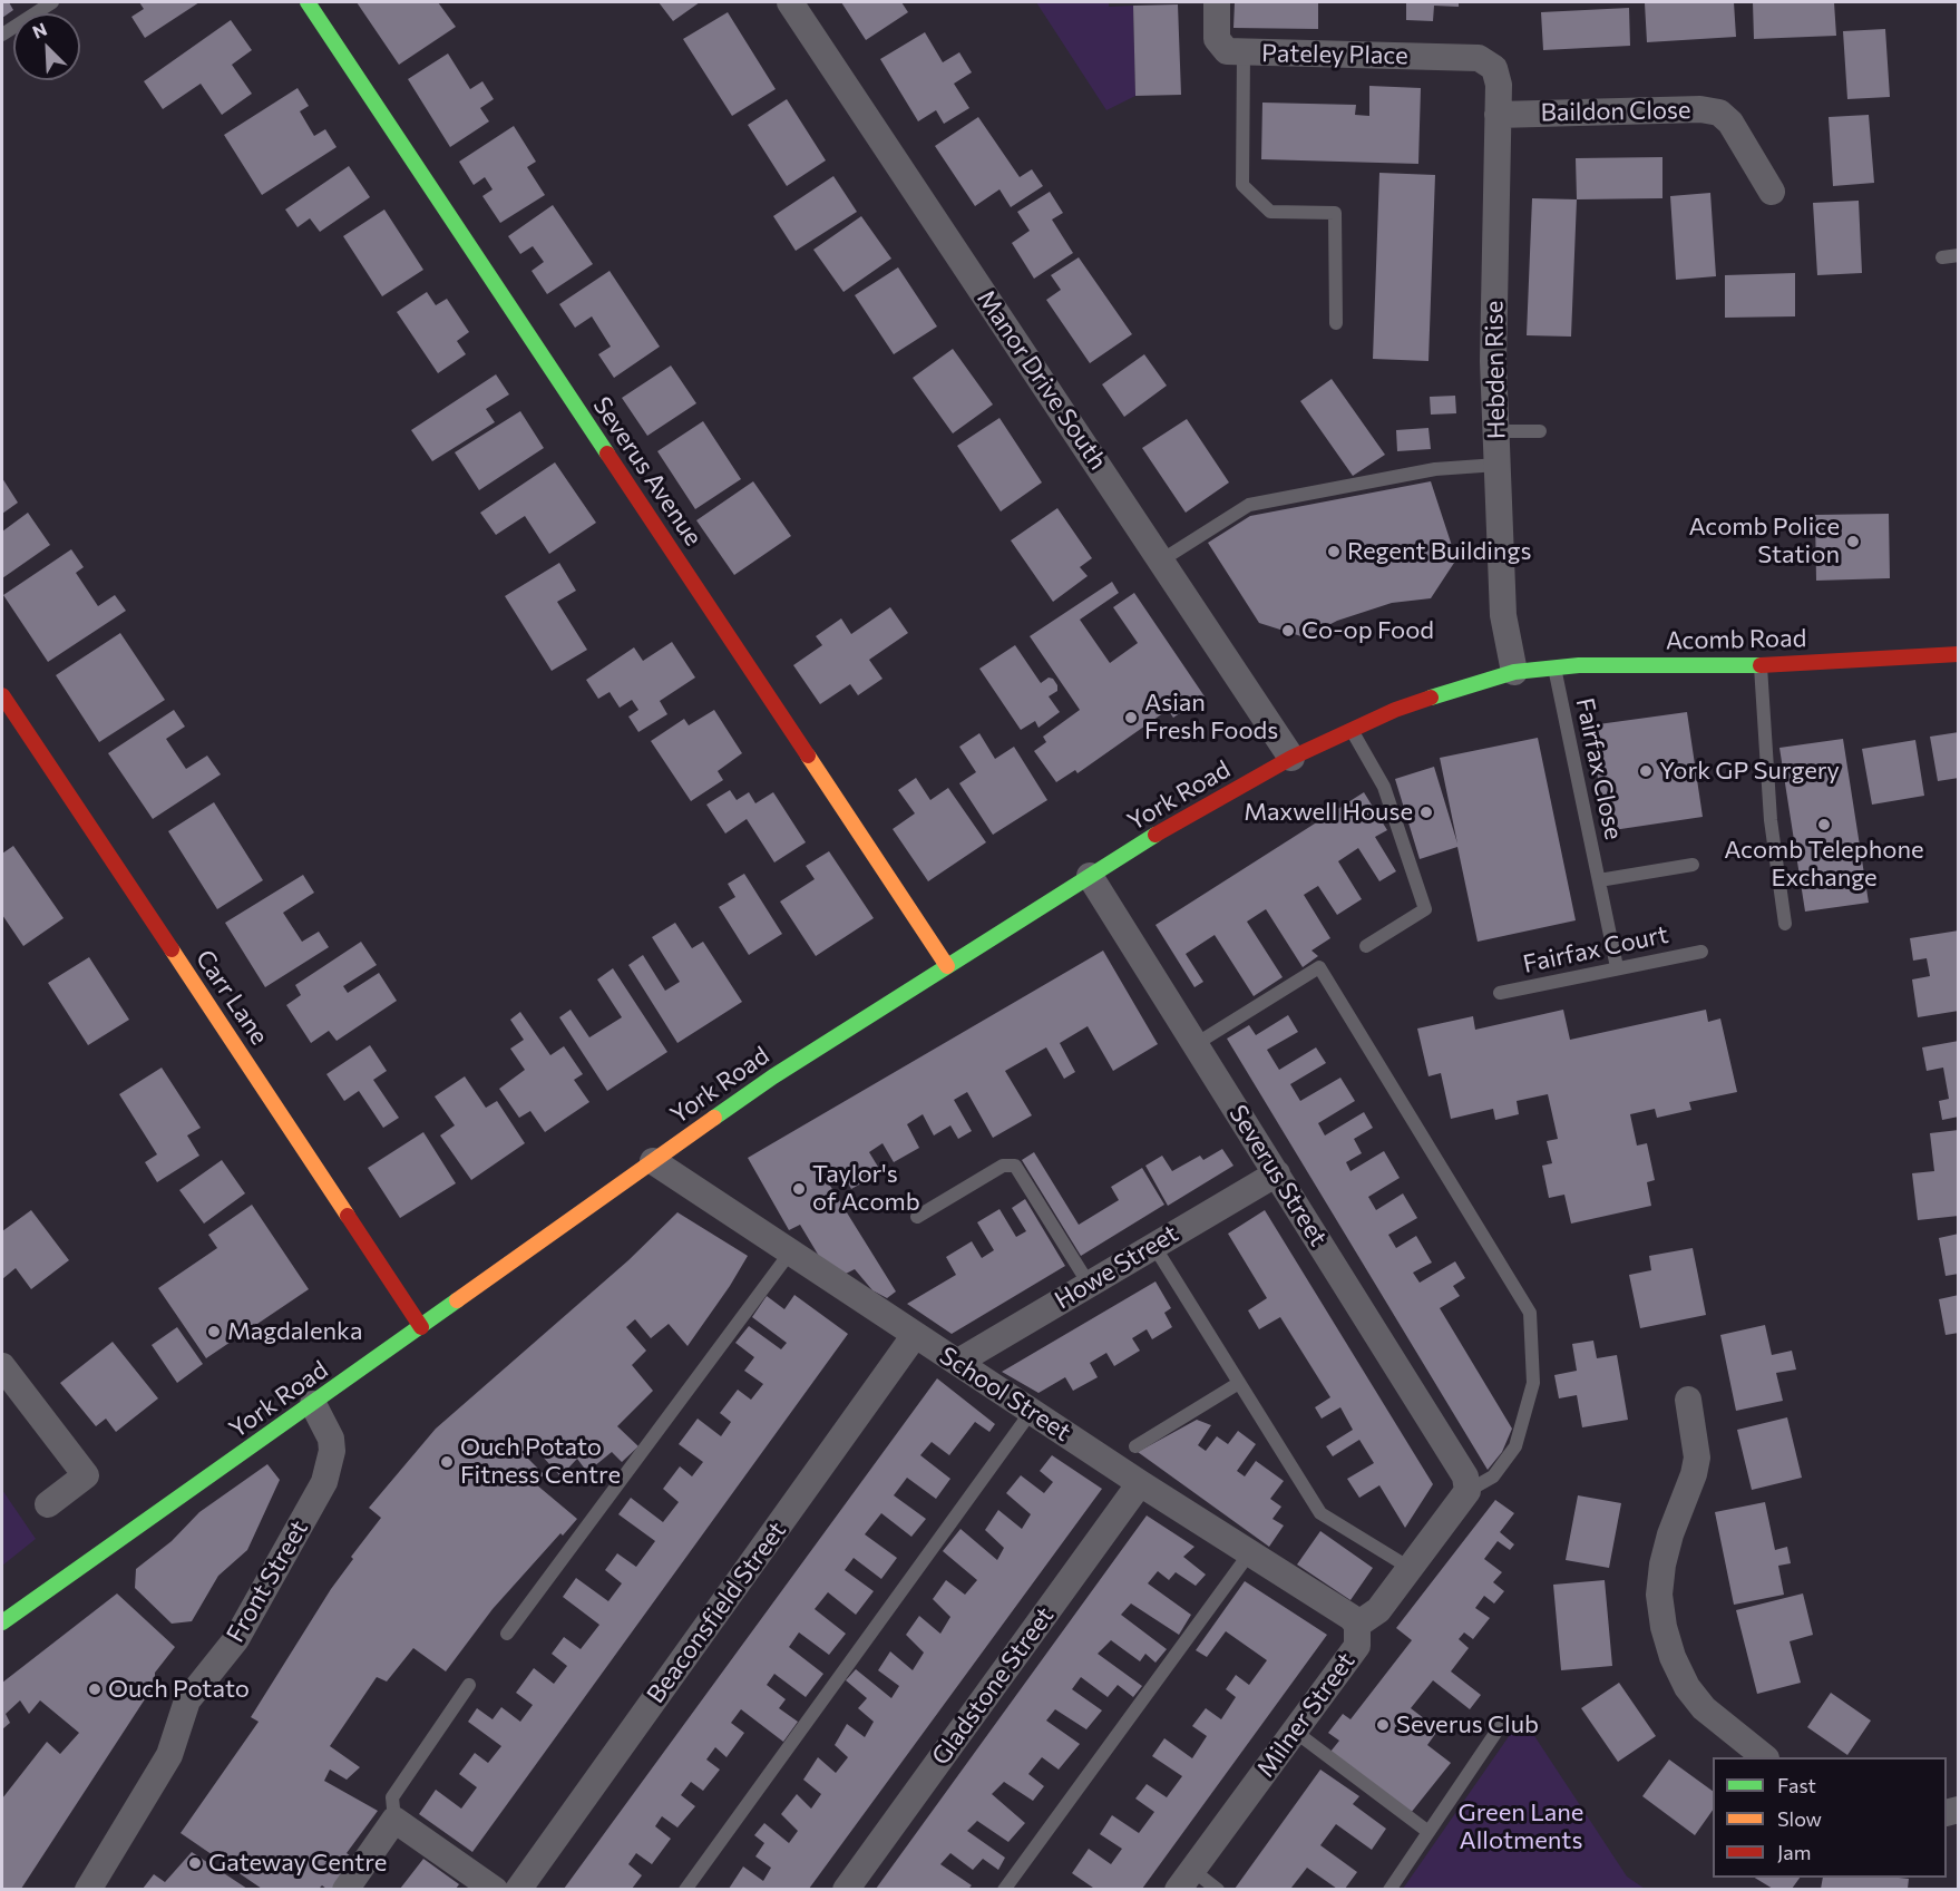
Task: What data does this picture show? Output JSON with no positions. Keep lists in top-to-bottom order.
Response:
{
  "streets": {
    "main road": [
      "Severus Avenue",
      "Acomb Road",
      "York Road",
      "Carr Lane"
    ],
    "street": [
      "Pateley Place",
      "Baildon Close",
      "Hebden Rise",
      "Manor Drive South",
      "Severus Street",
      "Howe Street",
      "School Street",
      "Front Street",
      "Beaconsfield Street",
      "Gladstone Street",
      "Milner Street"
    ],
    "lane": ["Fairfax Close", "Fairfax Court"]
  },
  "crossings": [
    ["Pateley Place", "Hebden Rise"],
    ["Baildon Close", "Hebden Rise"],
    ["Hebden Rise", "Acomb Road"],
    ["Hebden Rise", "York Road"],
    ["Manor Drive South", "York Road"],
    ["Severus Avenue", "York Road"],
    ["Acomb Road", "Fairfax Close"],
    ["Acomb Road", "York Road"],
    ["Fairfax Close", "Fairfax Court"],
    ["York Road", "Carr Lane"],
    ["York Road", "Severus Street"],
    ["York Road", "School Street"],
    ["York Road", "Front Street"],
    ["Severus Street", "Howe Street"],
    ["Severus Street", "Milner Street"],
    ["Howe Street", "School Street"],
    ["School Street", "Beaconsfield Street"],
    ["School Street", "Gladstone Street"],
    ["School Street", "Milner Street"]
  ],
  "parks": ["Green Lane Allotments"],
  "places": [
    "Acomb Police Station",
    "Regent Buildings",
    "Co-op Food",
    "Asian Fresh Foods",
    "York GP Surgery",
    "Maxwell House",
    "Acomb Telephone Exchange",
    "Taylor's of Acomb",
    "Magdalenka",
    "Ouch Potato Fitness Centre",
    "Ouch Potato",
    "Severus Club",
    "Gateway Centre"
  ],
  "legend": ["Fast", "Slow", "Jam"],
  "north": "top left"
}
